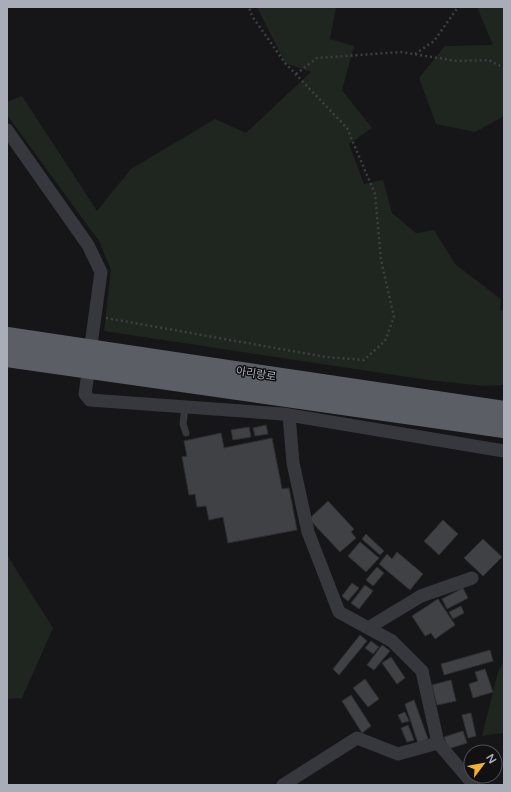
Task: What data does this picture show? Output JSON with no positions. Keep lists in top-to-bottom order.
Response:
{
  "streets": {
    "highway": ["아리랑로"]
  },
  "north": "top right"
}
